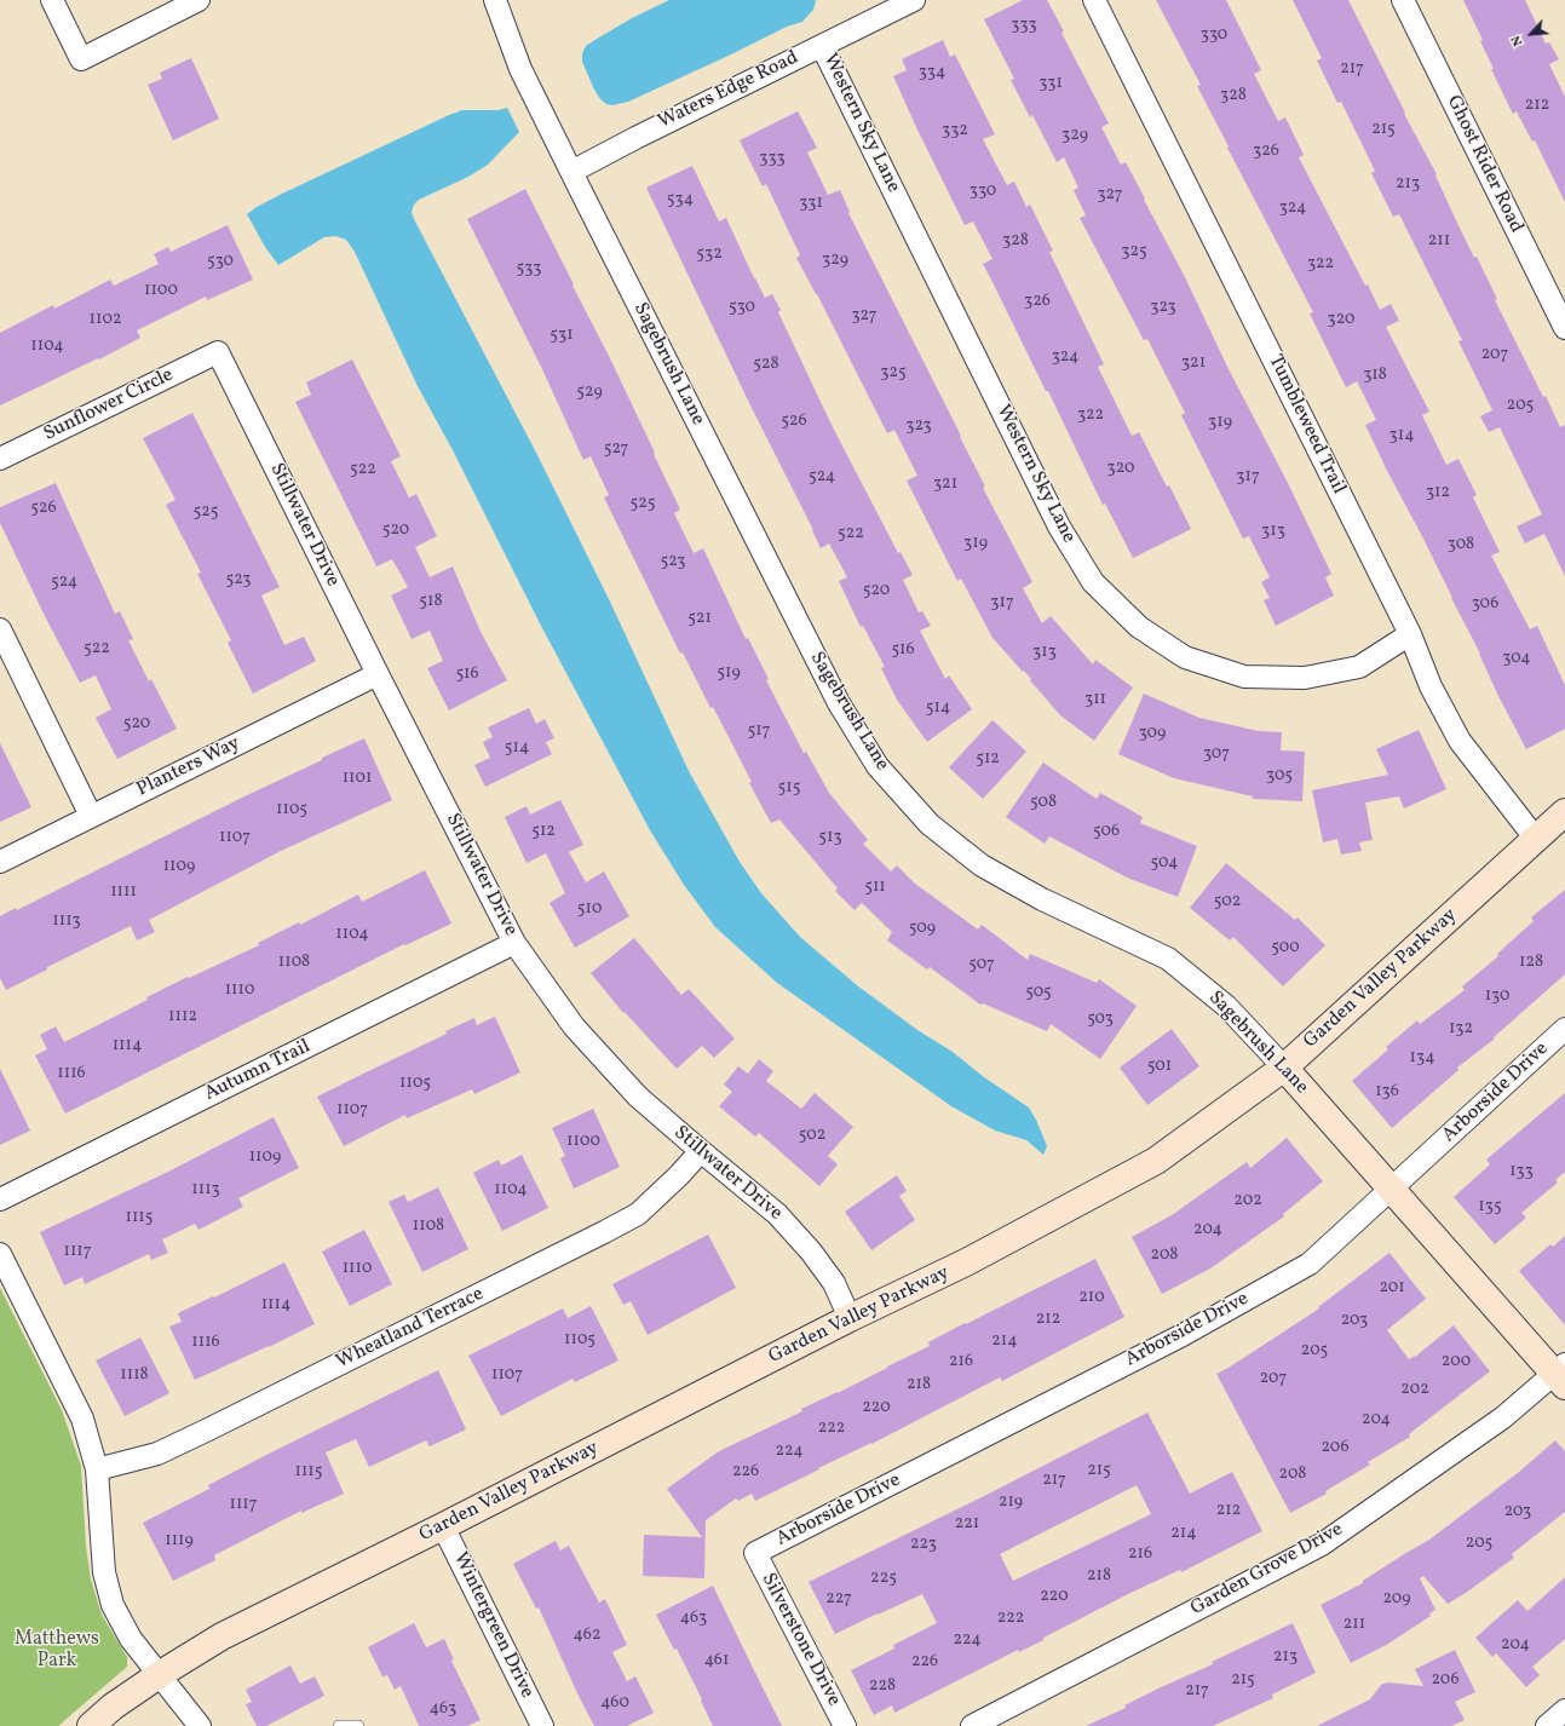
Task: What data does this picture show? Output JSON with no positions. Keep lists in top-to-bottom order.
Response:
{
  "streets": {
    "street": [
      "Waters Edge Road",
      "Western Sky Lane",
      "Ghost Rider Road",
      "Sagebrush Lane",
      "Sunflower Circle",
      "Tumbleweed Trail",
      "Stillwater Drive",
      "Planters Way",
      "Garden Valley Parkway",
      "Autumn Trail",
      "Arborside Drive",
      "Wheatland Terrace",
      "Garden Grove Drive",
      "Wintergreen Drive",
      "Silverstone Drive"
    ]
  },
  "crossings": [
    ["Waters Edge Road", "Western Sky Lane"],
    ["Waters Edge Road", "Sagebrush Lane"],
    ["Western Sky Lane", "Tumbleweed Trail"],
    ["Sagebrush Lane", "Garden Valley Parkway"],
    ["Sagebrush Lane", "Arborside Drive"],
    ["Sagebrush Lane", "Garden Grove Drive"],
    ["Sunflower Circle", "Stillwater Drive"],
    ["Tumbleweed Trail", "Garden Valley Parkway"],
    ["Stillwater Drive", "Planters Way"],
    ["Stillwater Drive", "Garden Valley Parkway"],
    ["Stillwater Drive", "Autumn Trail"],
    ["Stillwater Drive", "Wheatland Terrace"],
    ["Garden Valley Parkway", "Wintergreen Drive"],
    ["Arborside Drive", "Silverstone Drive"]
  ],
  "parks": ["Matthews Park"],
  "house_numbers": [
    "333",
    "330",
    "217",
    "334",
    "331",
    "328",
    "212",
    "215",
    "332",
    "329",
    "326",
    "333",
    "213",
    "330",
    "327",
    "534",
    "331",
    "324",
    "328",
    "211",
    "325",
    "532",
    "329",
    "530",
    "322",
    "533",
    "1100",
    "326",
    "530",
    "323",
    "327",
    "1102",
    "320",
    "531",
    "1104",
    "207",
    "324",
    "321",
    "528",
    "325",
    "318",
    "529",
    "205",
    "322",
    "526",
    "319",
    "323",
    "314",
    "527",
    "320",
    "522",
    "524",
    "317",
    "321",
    "312",
    "525",
    "526",
    "525",
    "520",
    "313",
    "522",
    "319",
    "308",
    "523",
    "523",
    "524",
    "520",
    "518",
    "317",
    "306",
    "521",
    "522",
    "516",
    "313",
    "304",
    "519",
    "516",
    "311",
    "514",
    "520",
    "517",
    "309",
    "514",
    "307",
    "512",
    "305",
    "1101",
    "515",
    "508",
    "1105",
    "512",
    "506",
    "1107",
    "513",
    "504",
    "1109",
    "511",
    "1111",
    "502",
    "510",
    "1113",
    "509",
    "1104",
    "500",
    "1108",
    "128",
    "507",
    "1110",
    "505",
    "130",
    "1112",
    "503",
    "132",
    "1114",
    "134",
    "501",
    "1116",
    "1105",
    "136",
    "1107",
    "502",
    "1100",
    "1109",
    "133",
    "1113",
    "1104",
    "202",
    "135",
    "1115",
    "1108",
    "204",
    "1117",
    "208",
    "1110",
    "201",
    "210",
    "1114",
    "212",
    "203",
    "1105",
    "214",
    "1116",
    "205",
    "216",
    "200",
    "1118",
    "1107",
    "207",
    "218",
    "202",
    "220",
    "204",
    "222",
    "206",
    "224",
    "215",
    "1115",
    "226",
    "208",
    "217",
    "219",
    "1117",
    "212",
    "203",
    "221",
    "214",
    "1119",
    "205",
    "223",
    "216",
    "218",
    "225",
    "220",
    "227",
    "209",
    "463",
    "222",
    "211",
    "462",
    "224",
    "204",
    "213",
    "461",
    "226",
    "215",
    "206",
    "228",
    "217",
    "460",
    "463"
  ],
  "north": "bottom left"
}
